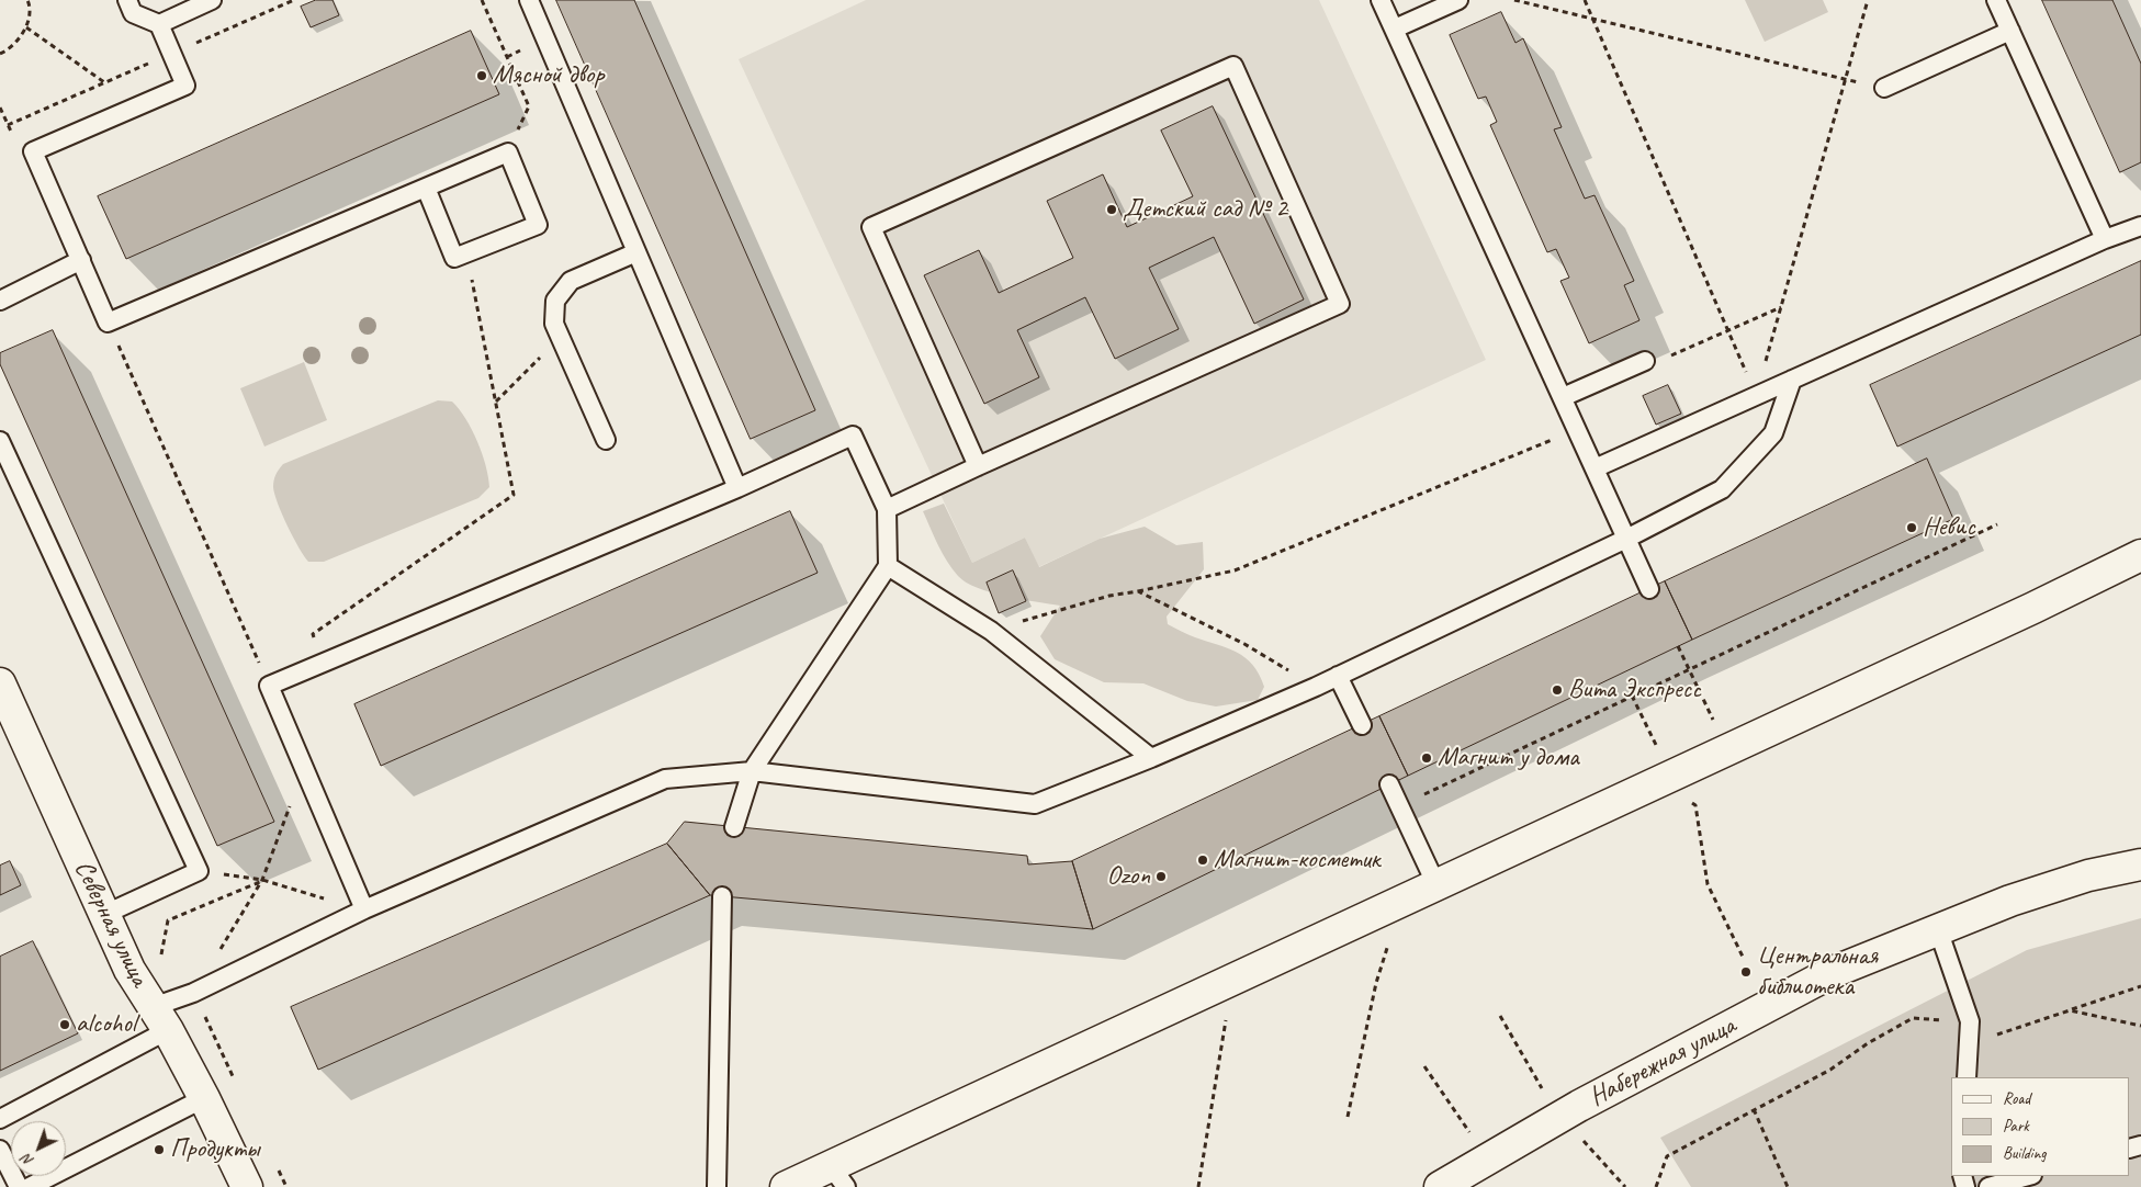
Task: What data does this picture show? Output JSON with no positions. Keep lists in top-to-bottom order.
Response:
{
  "streets": {
    "street": ["Северная улица", "Набережная улица"]
  },
  "places": [
    "Мясной двор",
    "Детский сад № 2",
    "Невис",
    "Вита Экспресс",
    "Магнит у дома",
    "Магнит-косметик",
    "Ozon",
    "Центральная библиотека",
    "alcohol",
    "Продукты"
  ],
  "legend": ["Road", "Park", "Building"],
  "north": "bottom left"
}
